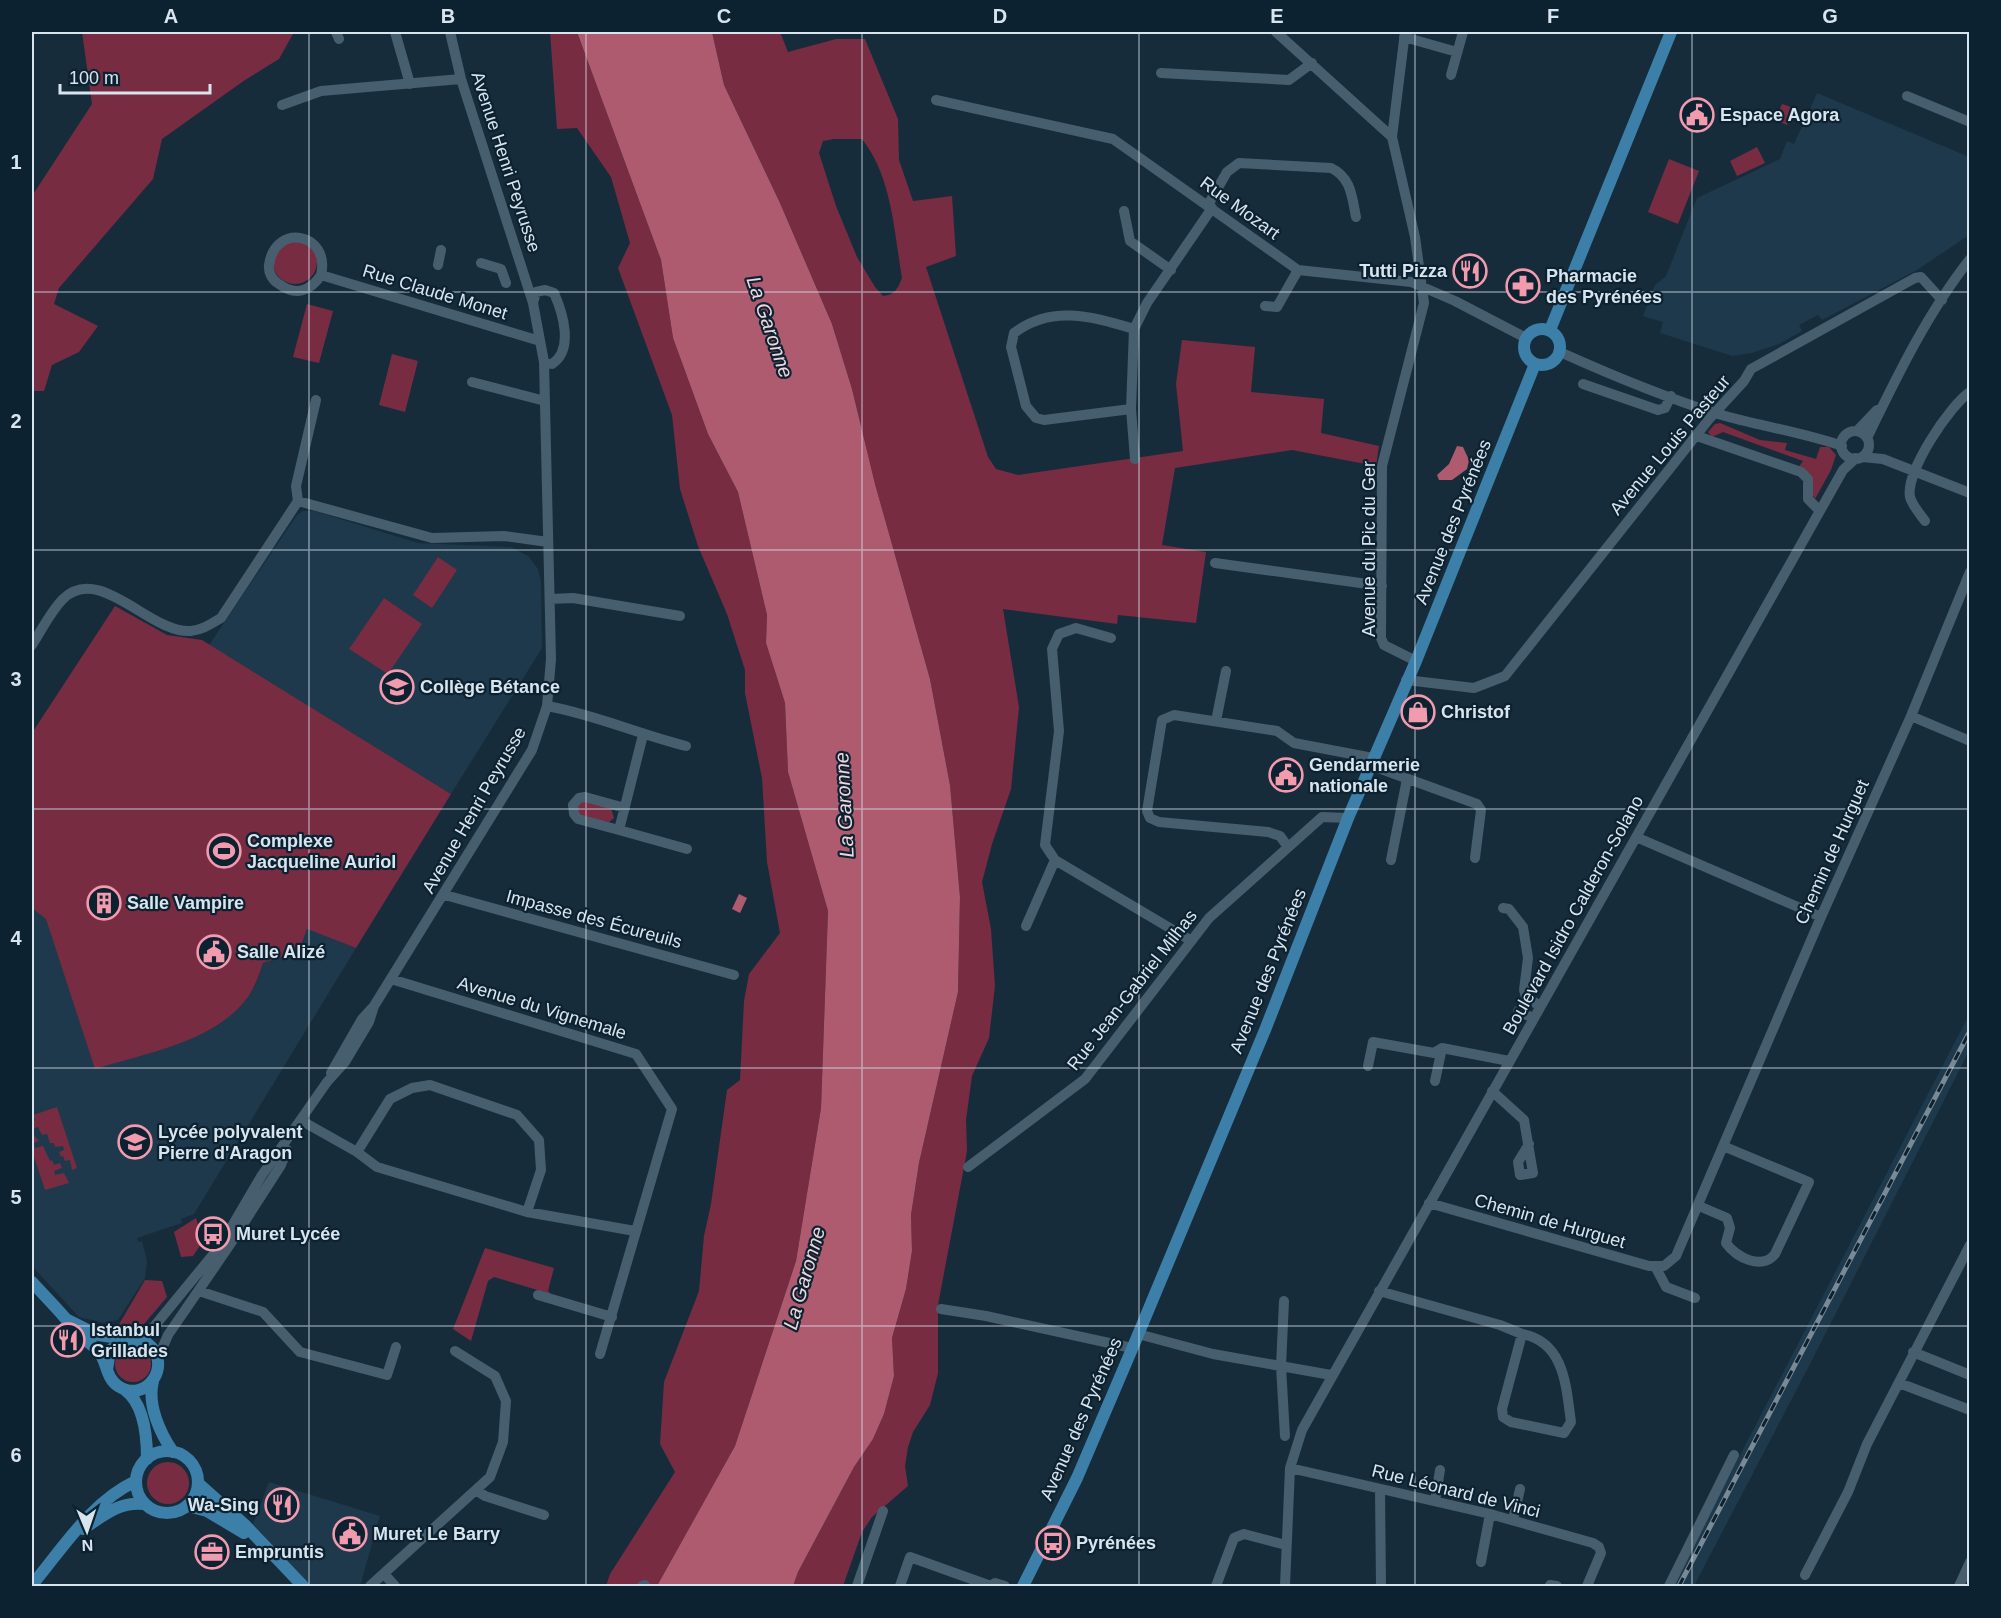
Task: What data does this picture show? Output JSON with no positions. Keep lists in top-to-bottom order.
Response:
{
  "streets": {
    "main road": ["Avenue des Pyrénées"],
    "street": [
      "Avenue Henri Peyrusse",
      "Rue Mozart",
      "Rue Claude Monet",
      "Avenue Louis Pasteur",
      "Avenue du Pic du Ger",
      "Chemin de Hurguet",
      "Boulevard Isidro Calderon-Solano",
      "Impasse des Écureuils",
      "Rue Jean-Gabriel Milhas",
      "Avenue du Vignemale",
      "Rue Léonard de Vinci"
    ]
  },
  "crossings": [
    ["Avenue Henri Peyrusse", "Rue Claude Monet"],
    ["Avenue Henri Peyrusse", "Impasse des Écureuils"],
    ["Avenue Henri Peyrusse", "Avenue du Vignemale"],
    ["Avenue Louis Pasteur", "Avenue des Pyrénées"],
    ["Avenue des Pyrénées", "Avenue du Pic du Ger"],
    ["Avenue des Pyrénées", "Rue Jean-Gabriel Milhas"],
    ["Chemin de Hurguet", "Boulevard Isidro Calderon-Solano"],
    ["Boulevard Isidro Calderon-Solano", "Rue Léonard de Vinci"]
  ],
  "water": ["La Garonne"],
  "places": {
    "public building": [
      "Espace Agora",
      "Gendarmerie nationale",
      "Salle Alizé",
      "Muret Le Barry"
    ],
    "restaurant": ["Tutti Pizza", "Istanbul Grillades", "Wa-Sing"],
    "pharmacy": ["Pharmacie des Pyrénées"],
    "school or university": ["Collège Bétance", "Lycée polyvalent Pierre d'Aragon"],
    "shop": ["Christof"],
    "sports": ["Complexe Jacqueline Auriol"],
    "building": ["Salle Vampire"],
    "bus stop": ["Muret Lycée", "Pyrénées"],
    "office": ["Empruntis"]
  },
  "scale_bar": "100 m",
  "north": "bottom",
  "grid": {
    "columns": [
      "A",
      "B",
      "C",
      "D",
      "E",
      "F",
      "G"
    ],
    "rows": [
      "1",
      "2",
      "3",
      "4",
      "5",
      "6"
    ]
  }
}
